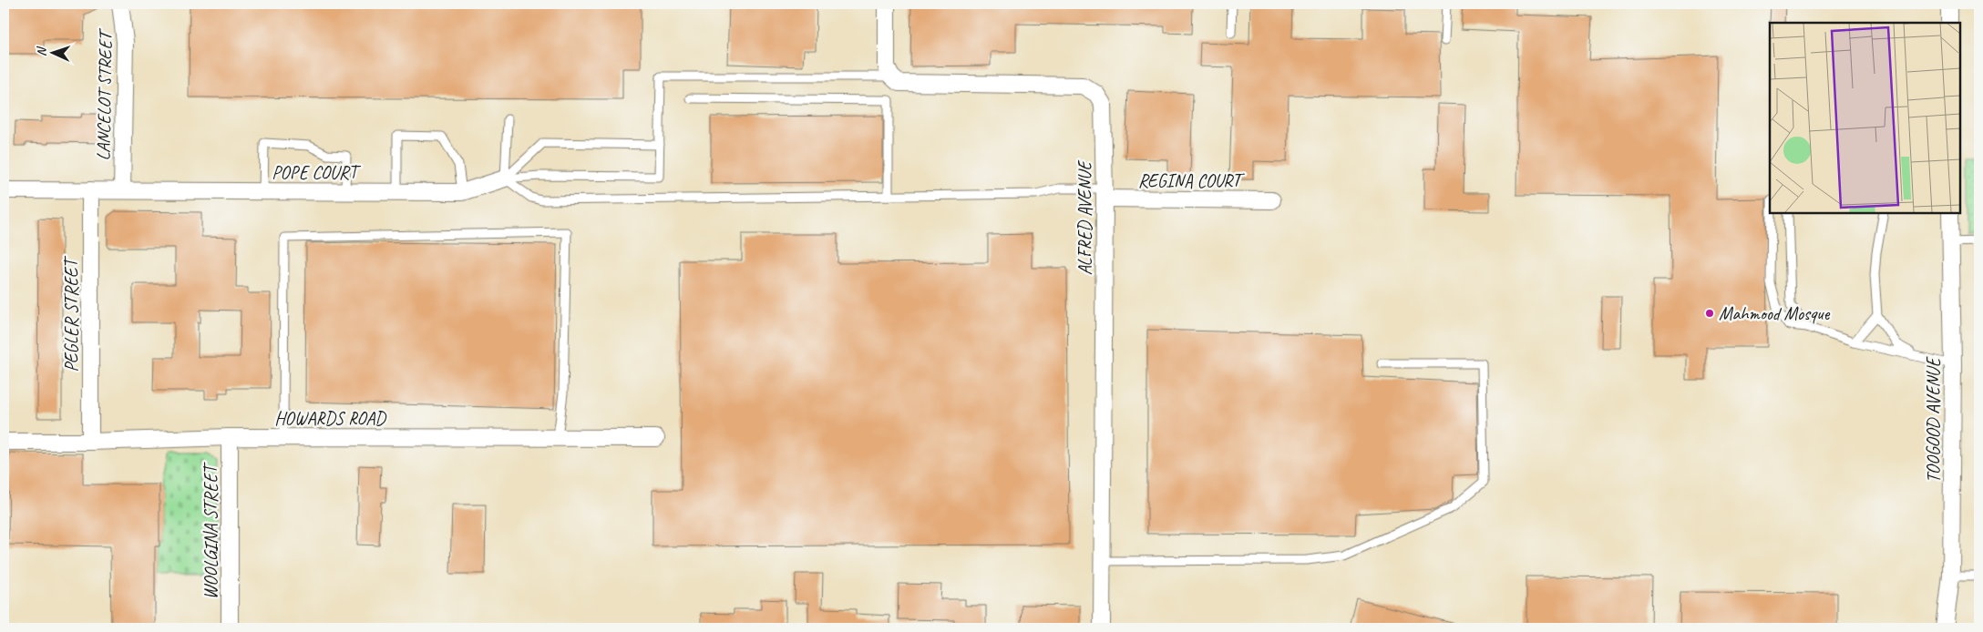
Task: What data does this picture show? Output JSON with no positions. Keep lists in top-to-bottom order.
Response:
{
  "streets": {
    "street": [
      "LANCELOT STREET",
      "POPE COURT",
      "REGINA COURT",
      "ALFRED AVENUE",
      "PEGLER STREET",
      "HOWARDS ROAD",
      "TOOGOOD AVENUE",
      "WOOLGINA STREET"
    ]
  },
  "crossings": [
    ["LANCELOT STREET", "POPE COURT"],
    ["POPE COURT", "PEGLER STREET"],
    ["REGINA COURT", "ALFRED AVENUE"],
    ["PEGLER STREET", "HOWARDS ROAD"],
    ["HOWARDS ROAD", "WOOLGINA STREET"]
  ],
  "places": ["Mahmood Mosque"],
  "north": "left"
}
